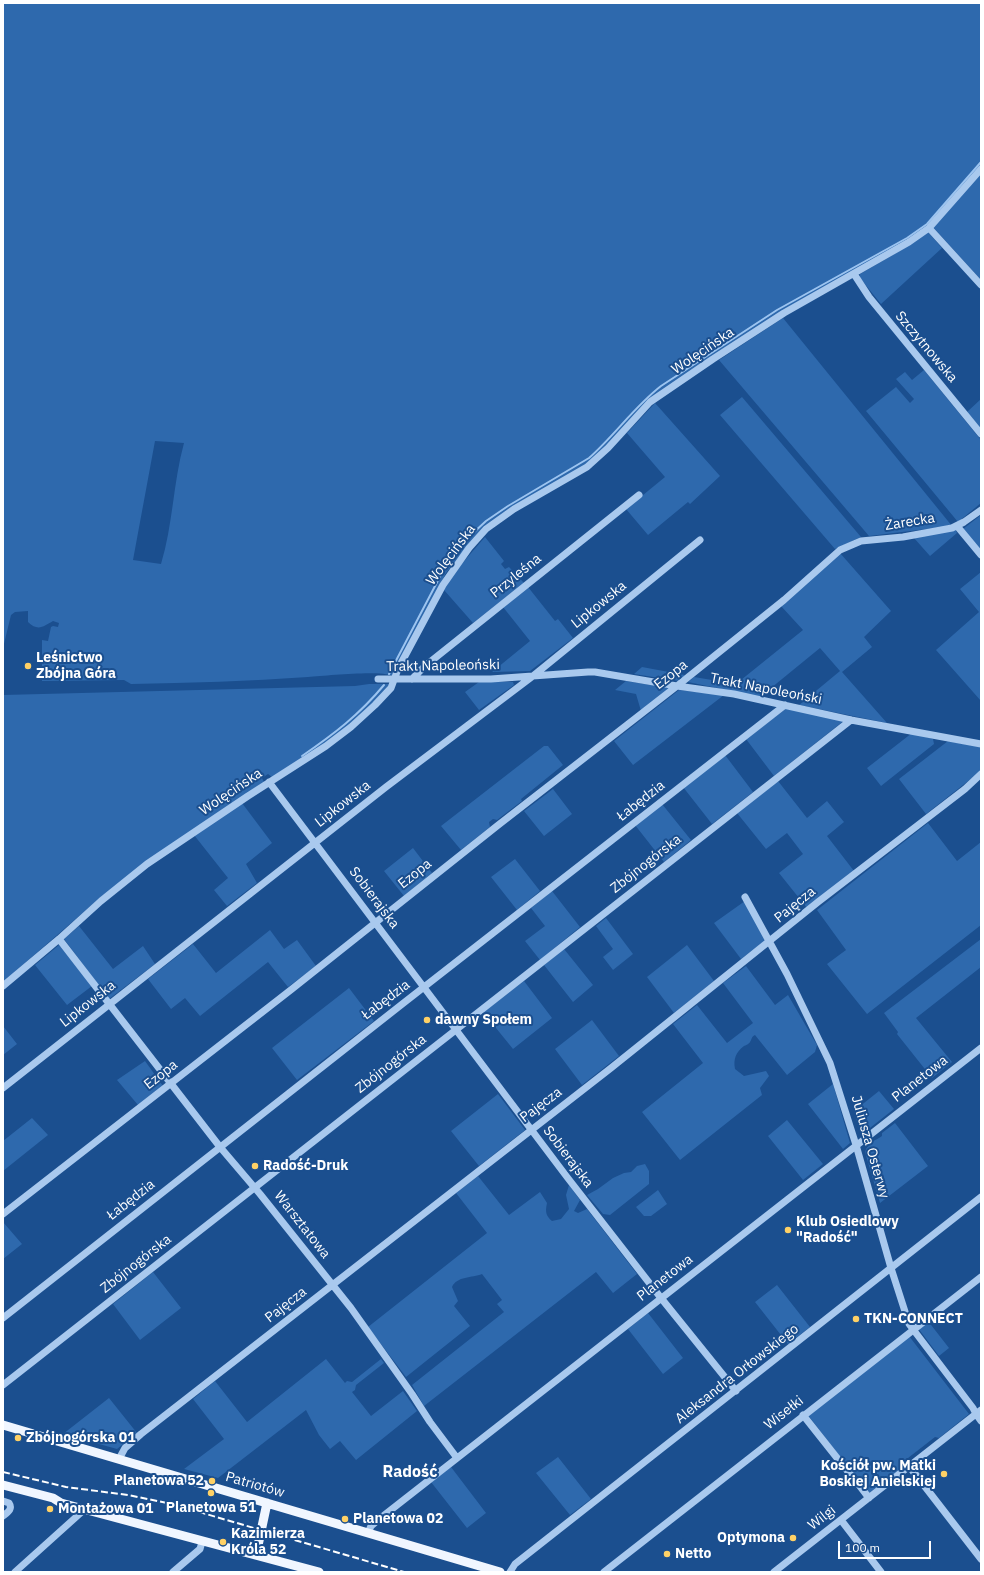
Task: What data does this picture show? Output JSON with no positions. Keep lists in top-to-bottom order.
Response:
{
  "streets": {
    "main road": ["Patriotów"],
    "street": [
      "Szczytnowska",
      "Wolęcińska",
      "Żarecka",
      "Przyleśna",
      "Lipkowska",
      "Trakt Napoleoński",
      "Ezopa",
      "Łabędzia",
      "Zbójnogórska",
      "Sobierajska",
      "Pajęcza",
      "Planetowa",
      "Juliusza Osterwy",
      "Warsztatowa",
      "Aleksandra Orłowskiego",
      "Wisełki",
      "Wilgi"
    ]
  },
  "crossings": [
    ["Szczytnowska", "Wolęcińska"],
    ["Wolęcińska", "Trakt Napoleoński"],
    ["Wolęcińska", "Sobierajska"],
    ["Wolęcińska", "Warsztatowa"],
    ["Żarecka", "Ezopa"],
    ["Przyleśna", "Trakt Napoleoński"],
    ["Lipkowska", "Trakt Napoleoński"],
    ["Lipkowska", "Sobierajska"],
    ["Lipkowska", "Warsztatowa"],
    ["Trakt Napoleoński", "Ezopa"],
    ["Trakt Napoleoński", "Łabędzia"],
    ["Trakt Napoleoński", "Zbójnogórska"],
    ["Ezopa", "Sobierajska"],
    ["Ezopa", "Warsztatowa"],
    ["Łabędzia", "Sobierajska"],
    ["Łabędzia", "Warsztatowa"],
    ["Zbójnogórska", "Sobierajska"],
    ["Zbójnogórska", "Warsztatowa"],
    ["Sobierajska", "Pajęcza"],
    ["Sobierajska", "Planetowa"],
    ["Sobierajska", "Aleksandra Orłowskiego"],
    ["Pajęcza", "Juliusza Osterwy"],
    ["Pajęcza", "Warsztatowa"],
    ["Pajęcza", "Patriotów"],
    ["Planetowa", "Juliusza Osterwy"],
    ["Planetowa", "Warsztatowa"],
    ["Planetowa", "Patriotów"],
    ["Juliusza Osterwy", "Aleksandra Orłowskiego"],
    ["Juliusza Osterwy", "Wisełki"],
    ["Juliusza Osterwy", "Wilgi"]
  ],
  "districts": ["Radość"],
  "places": [
    "Leśnictwo Zbójna Góra",
    "dawny Społem",
    "Radość-Druk",
    "Klub Osiedlowy \"Radość\"",
    "TKN-CONNECT",
    "Zbójnogórska 01",
    "Kościół pw. Matki Boskiej Anielskiej",
    "Planetowa 52",
    "Planetowa 51",
    "Montażowa 01",
    "Planetowa 02",
    "Optymona",
    "Kazimierza Króla 52",
    "Netto"
  ],
  "scale_bar": "100 m"
}
